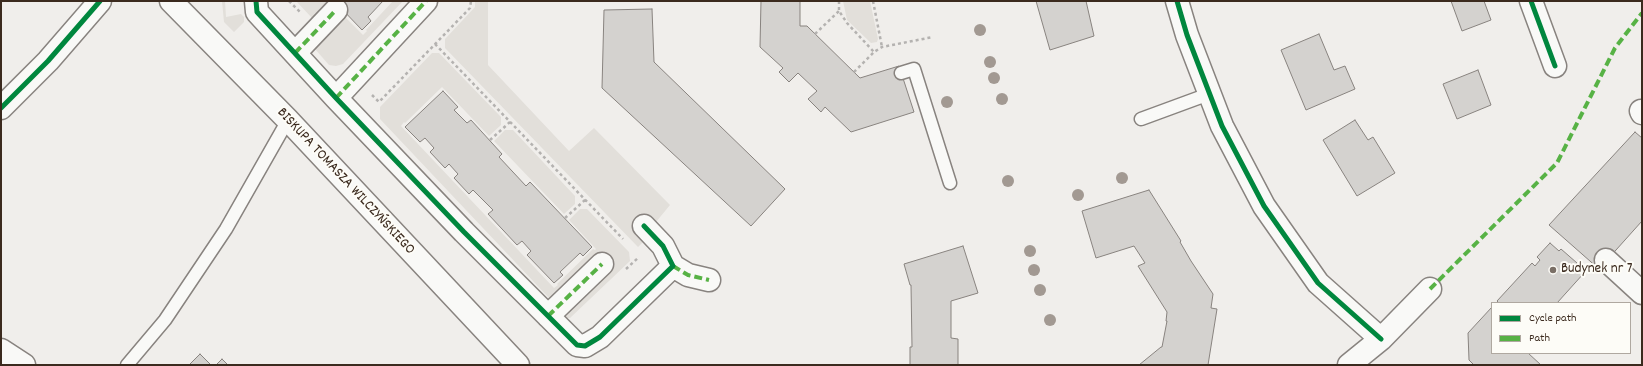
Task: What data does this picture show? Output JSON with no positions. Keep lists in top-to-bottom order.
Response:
{
  "streets": {
    "street": ["BISKUPA TOMASZA WILCZYŃSKIEGO"]
  },
  "places": ["Budynek nr 7"],
  "legend": ["Cycle path", "Path"]
}
